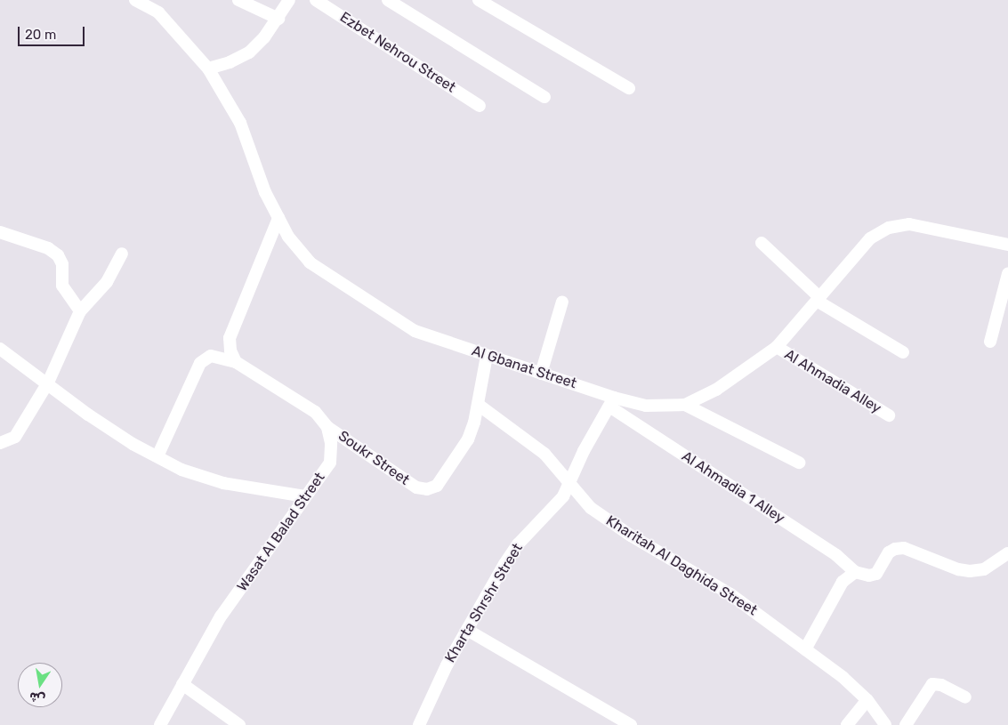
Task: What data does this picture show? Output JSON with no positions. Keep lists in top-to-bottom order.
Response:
{
  "streets": {
    "street": [
      "Ezbet Nehrou Street",
      "Al Gbanat Street",
      "Al Ahmadia Alley",
      "Soukr Street",
      "Al Ahmadia 1 Alley",
      "Wasat Al Balad Street",
      "Kharitah Al Daghida Street",
      "Kharta Shrshr Street"
    ]
  },
  "crossings": [
    ["Al Gbanat Street", "Al Ahmadia Alley"],
    ["Al Gbanat Street", "Soukr Street"],
    ["Al Gbanat Street", "Al Ahmadia 1 Alley"],
    ["Al Gbanat Street", "Kharta Shrshr Street"],
    ["Soukr Street", "Wasat Al Balad Street"],
    ["Soukr Street", "Kharitah Al Daghida Street"],
    ["Al Ahmadia 1 Alley", "Kharta Shrshr Street"],
    ["Kharitah Al Daghida Street", "Kharta Shrshr Street"]
  ],
  "scale_bar": "20 m",
  "north": "bottom"
}
